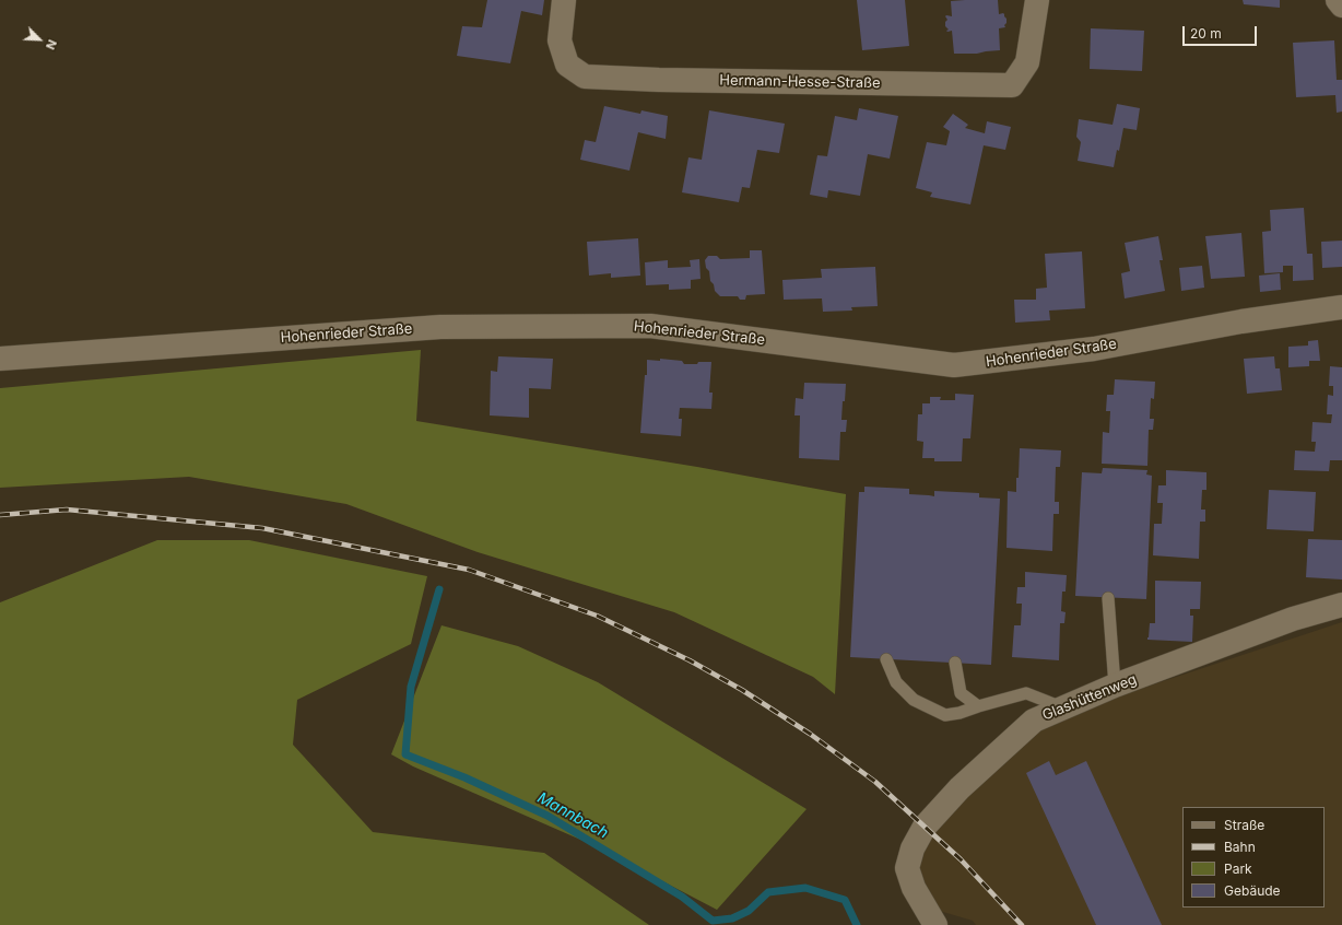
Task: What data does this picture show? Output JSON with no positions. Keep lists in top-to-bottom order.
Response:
{
  "streets": {
    "street": ["Hermann-Hesse-Straße", "Hohenrieder Straße", "Glashüttenweg"]
  },
  "water": ["Mannbach"],
  "legend": [
    "Straße",
    "Bahn",
    "Park",
    "Gebäude"
  ],
  "scale_bar": "20 m",
  "north": "bottom right"
}
